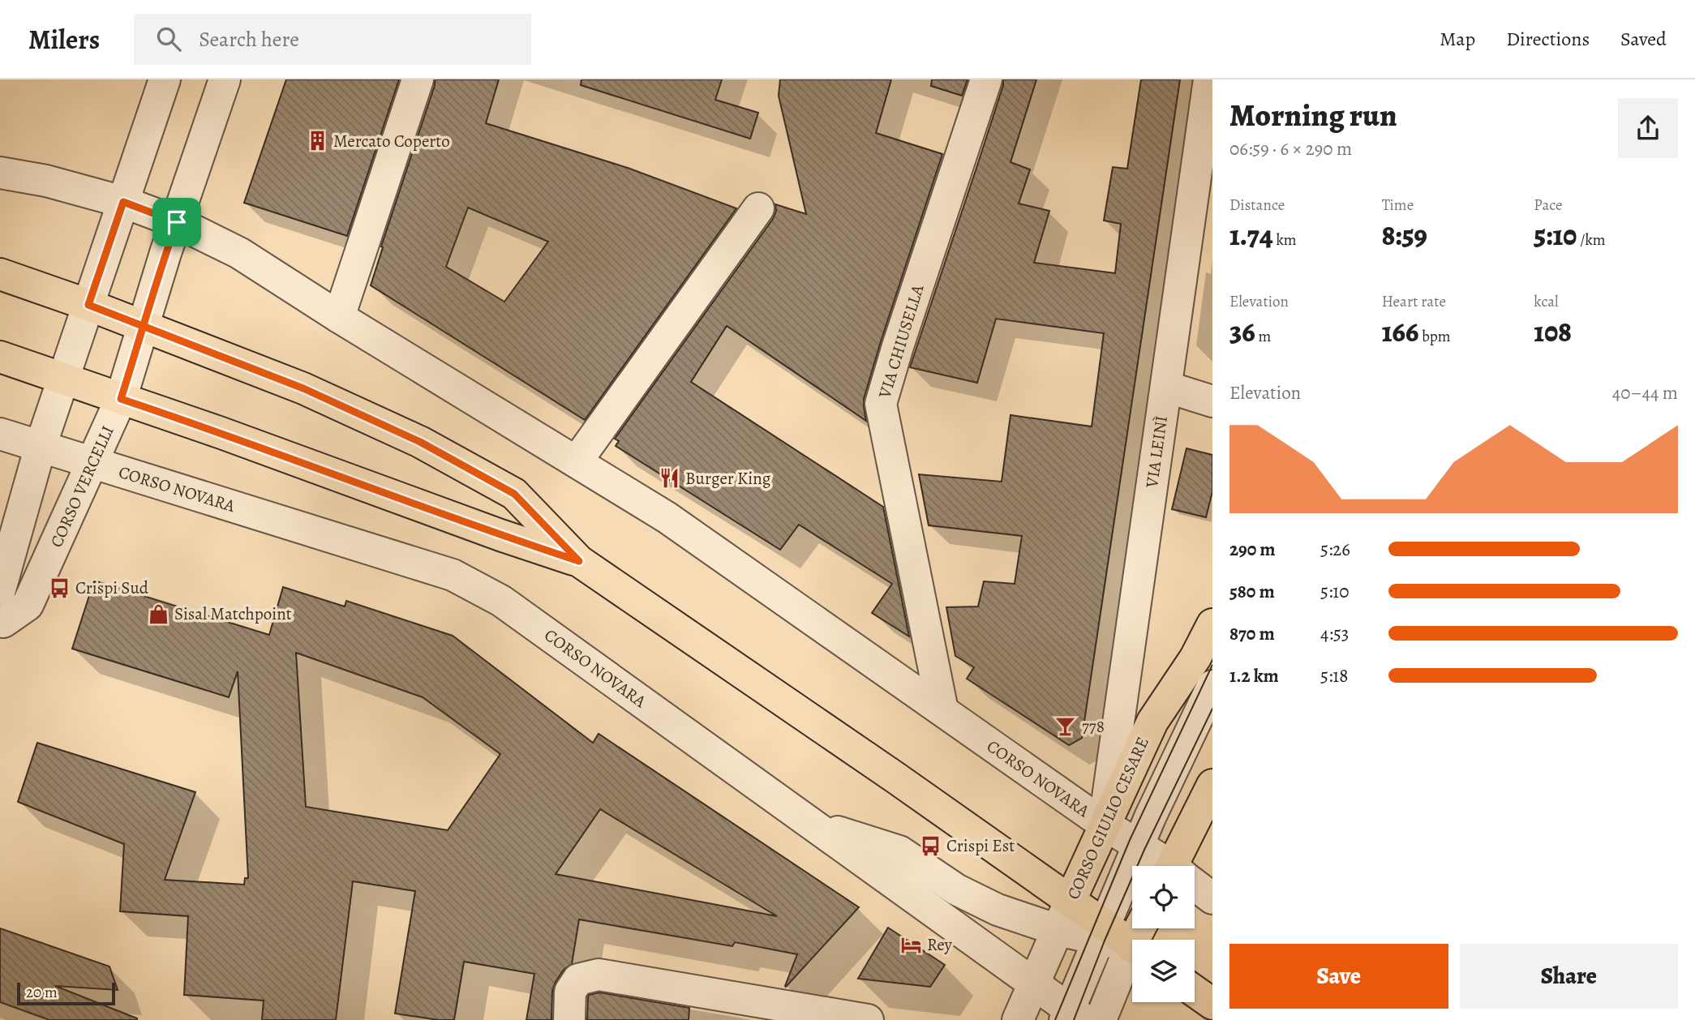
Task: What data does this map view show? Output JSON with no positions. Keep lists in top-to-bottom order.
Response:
{
  "streets": {
    "main road": ["CORSO GIULIO CESARE"],
    "street": [
      "VIA CHIUSELLA",
      "VIA LEINÌ",
      "CORSO VERCELLI",
      "CORSO NOVARA"
    ]
  },
  "crossings": [
    ["VIA CHIUSELLA", "CORSO NOVARA"],
    ["VIA LEINÌ", "CORSO NOVARA"],
    ["VIA LEINÌ", "CORSO GIULIO CESARE"],
    ["CORSO VERCELLI", "CORSO NOVARA"],
    ["CORSO NOVARA", "CORSO GIULIO CESARE"]
  ],
  "places": {
    "building": ["Mercato Coperto"],
    "restaurant": ["Burger King"],
    "bus stop": ["Crispi Sud", "Crispi Est"],
    "shop": ["Sisal Matchpoint"],
    "bar": ["778"],
    "hotel": ["Rey"]
  },
  "scale_bar": "20 m",
  "page": {
    "header": "Milers",
    "search": "Search here",
    "nav": ["Map", "Directions", "Saved"],
    "heading": ["Morning run", "06:59 · 6 × 290 m"],
    "stats": [
      ["Distance", "1.74 km"],
      ["Time", "8:59"],
      ["Pace", "5:10 /km"],
      ["Elevation", "36 m"],
      ["Heart rate", "166 bpm"],
      ["kcal", "108"]
    ],
    "chart": ["Elevation", "40–44 m"],
    "list": [
      {
        "name": "290 m",
        "note": "5:26"
      },
      {
        "name": "580 m",
        "note": "5:10"
      },
      {
        "name": "870 m",
        "note": "4:53"
      },
      {
        "name": "1.2 km",
        "note": "5:18"
      }
    ],
    "buttons": ["Save", "Share"],
    "scale": "20 m"
  }
}
